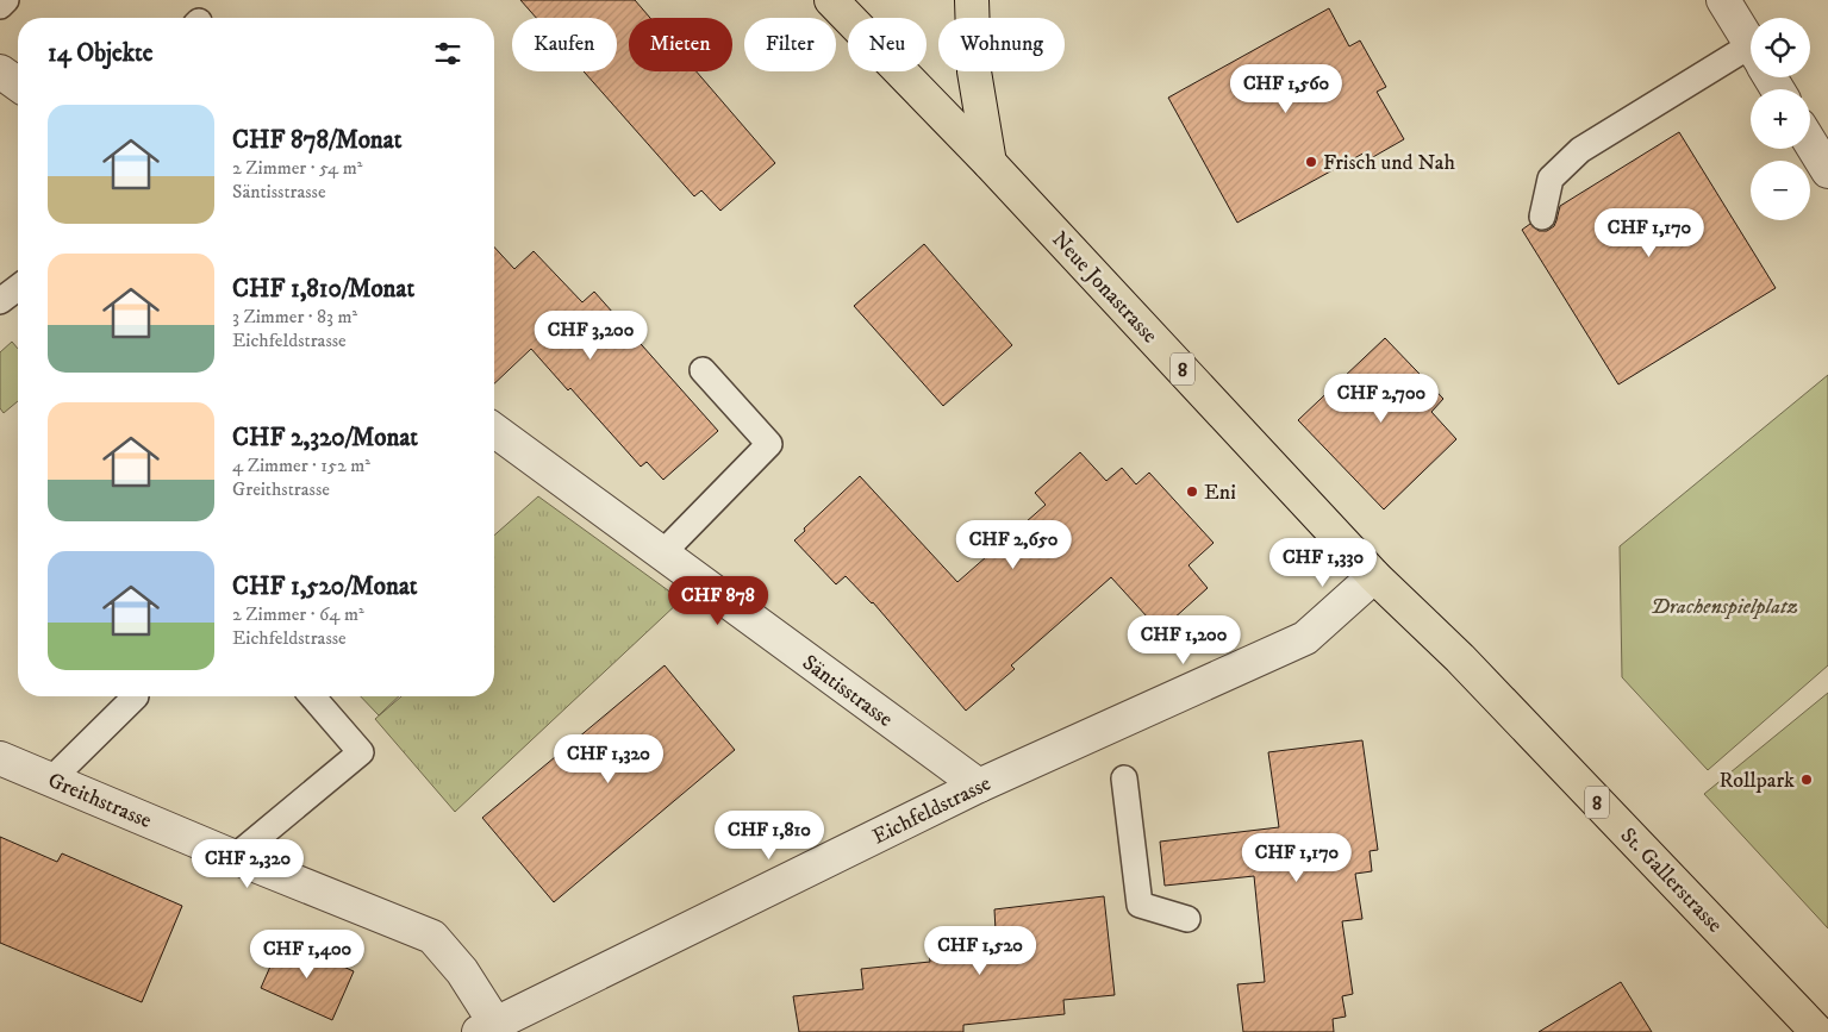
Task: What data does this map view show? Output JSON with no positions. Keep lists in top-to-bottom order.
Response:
{
  "streets": {
    "main road": ["Neue Jonastrasse", "8", "St. Gallerstrasse"],
    "street": ["Säntisstrasse", "Greithstrasse", "Eichfeldstrasse"]
  },
  "crossings": [
    ["Neue Jonastrasse", "Eichfeldstrasse"],
    ["Neue Jonastrasse", "St. Gallerstrasse"],
    ["Säntisstrasse", "Eichfeldstrasse"],
    ["Greithstrasse", "Eichfeldstrasse"],
    ["Eichfeldstrasse", "St. Gallerstrasse"]
  ],
  "parks": ["Drachenspielplatz"],
  "places": ["Frisch und Nah", "Eni", "Rollpark"],
  "page": {
    "map_buttons": ["+", "−"],
    "chip": [
      "Kaufen",
      "Mieten",
      "Filter",
      "Neu",
      "Wohnung"
    ],
    "heading": "14 Objekte",
    "price": [
      "CHF 1,560",
      "CHF 1,170",
      "CHF 3,200",
      "CHF 2,700",
      "CHF 2,650",
      "CHF 1,330",
      "CHF 878",
      "CHF 1,200",
      "CHF 1,320",
      "CHF 1,810",
      "CHF 1,170",
      "CHF 2,320",
      "CHF 1,520",
      "CHF 1,400"
    ],
    "list": [
      {
        "name": "CHF 878/Monat",
        "note": "2 Zimmer · 54 m² · Säntisstrasse"
      },
      {
        "name": "CHF 1,810/Monat",
        "note": "3 Zimmer · 83 m² · Eichfeldstrasse"
      },
      {
        "name": "CHF 2,320/Monat",
        "note": "4 Zimmer · 152 m² · Greithstrasse"
      },
      {
        "name": "CHF 1,520/Monat",
        "note": "2 Zimmer · 64 m² · Eichfeldstrasse"
      }
    ]
  }
}
